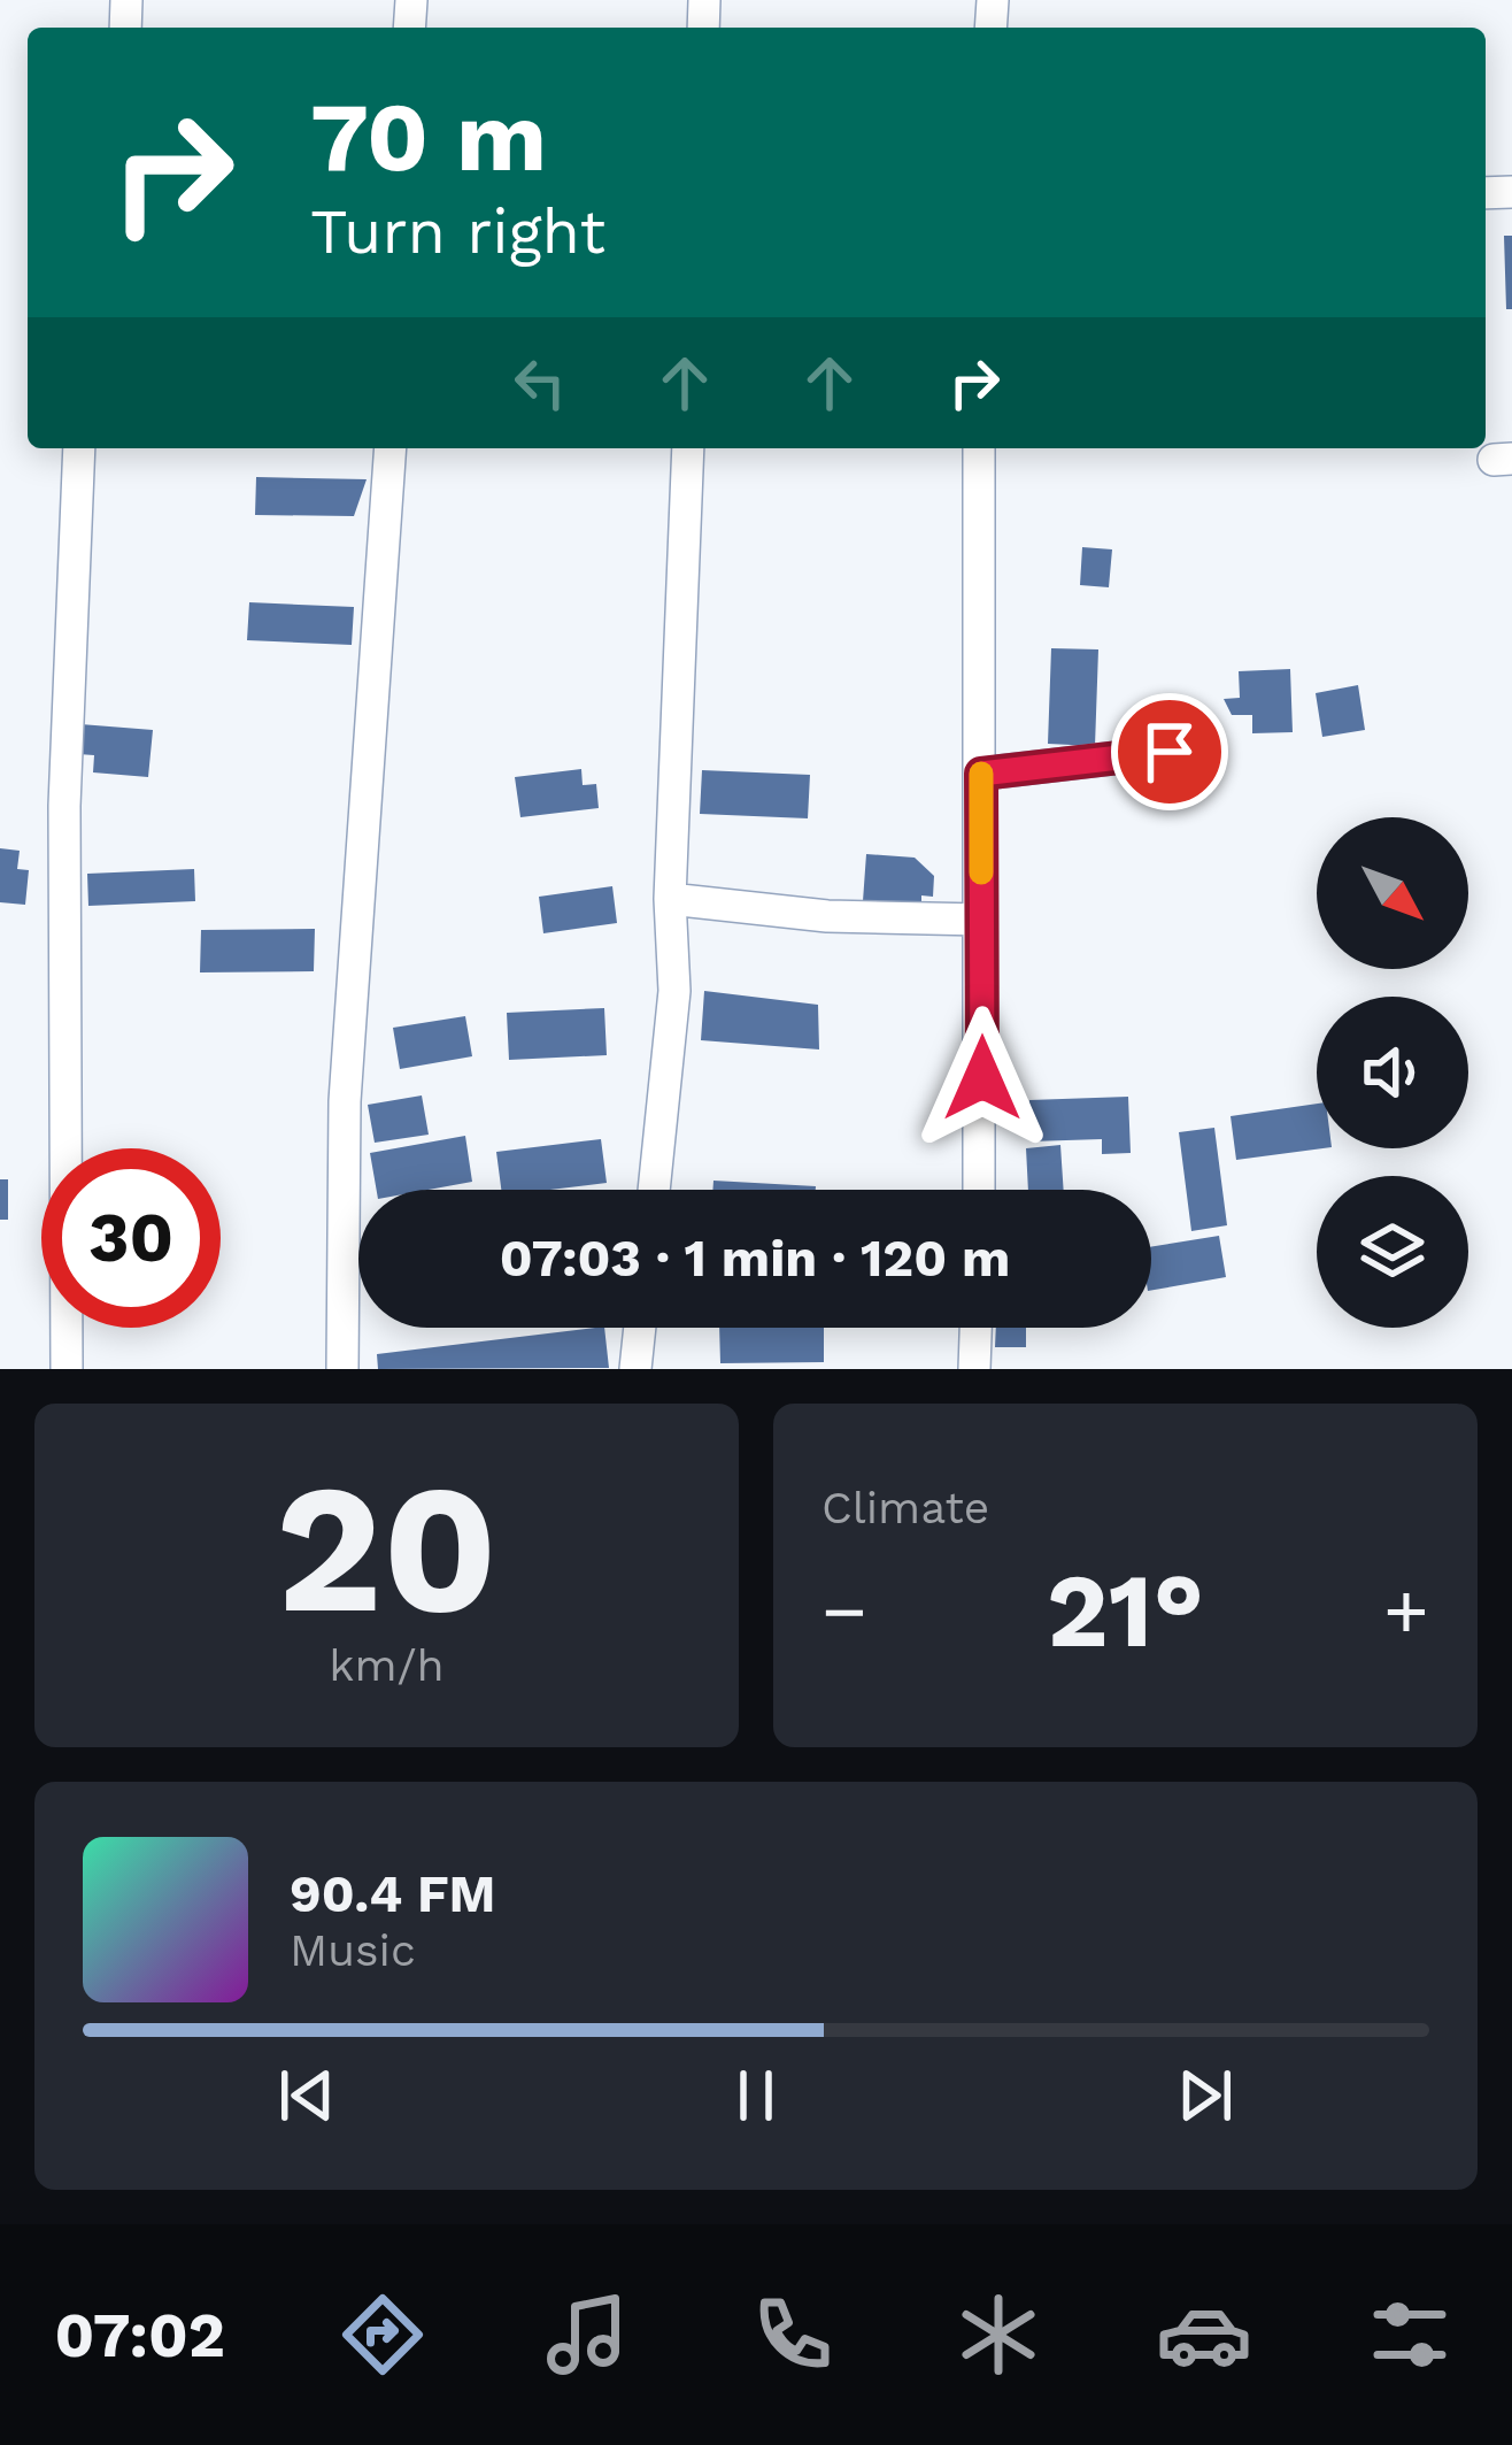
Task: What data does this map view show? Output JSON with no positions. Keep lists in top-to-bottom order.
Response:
{
  "north": "bottom right",
  "page": {
    "turn": ["70 m", "Turn right"],
    "limit": "30",
    "trip": "07:03 · 1 min · 120 m",
    "tile": [
      ["20", "km/h"],
      "Climate"
    ],
    "heat": ["−", "21°", "+"],
    "song": ["90.4 FM", "Music"],
    "tabs": "07:02"
  }
}
